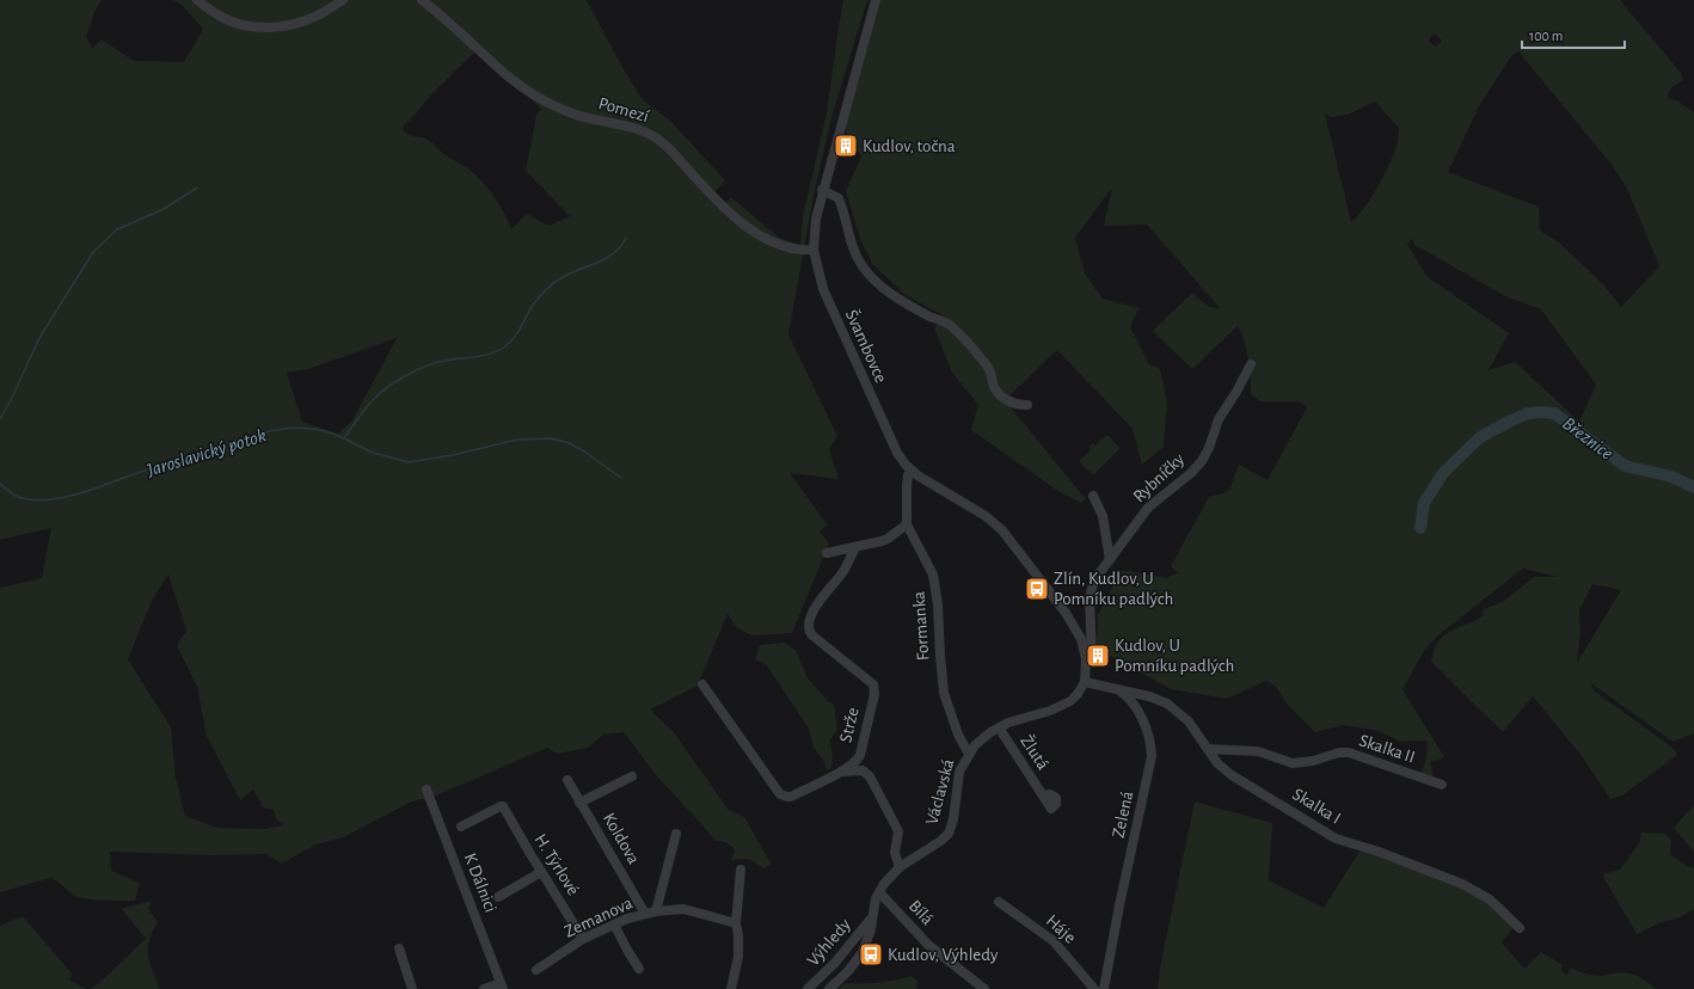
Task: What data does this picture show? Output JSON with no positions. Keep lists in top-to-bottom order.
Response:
{
  "streets": {
    "street": [
      "Pomezí",
      "Švambovce",
      "Rybníčky",
      "Formanka",
      "Strže",
      "Skalka II",
      "Žlutá",
      "Václavská",
      "Skalka I",
      "Zelená",
      "Koldova",
      "H. Týrlové",
      "K Dálnici",
      "Bílá",
      "Zemanova",
      "Háje",
      "Výhledy"
    ]
  },
  "crossings": [
    ["Pomezí", "Švambovce"],
    ["Švambovce", "Rybníčky"],
    ["Formanka", "Václavská"],
    ["Skalka II", "Skalka I"],
    ["Žlutá", "Václavská"],
    ["Václavská", "Bílá"],
    ["Václavská", "Výhledy"],
    ["Skalka I", "Zelená"],
    ["Koldova", "Zemanova"],
    ["H. Týrlové", "Zemanova"]
  ],
  "water": ["Březnice", "Jaroslavický potok"],
  "places": {
    "building": ["Kudlov, točna", "Kudlov, U Pomníku padlých"],
    "bus stop": ["Zlín, Kudlov, U Pomníku padlých", "Kudlov, Výhledy"]
  },
  "scale_bar": "100 m"
}
